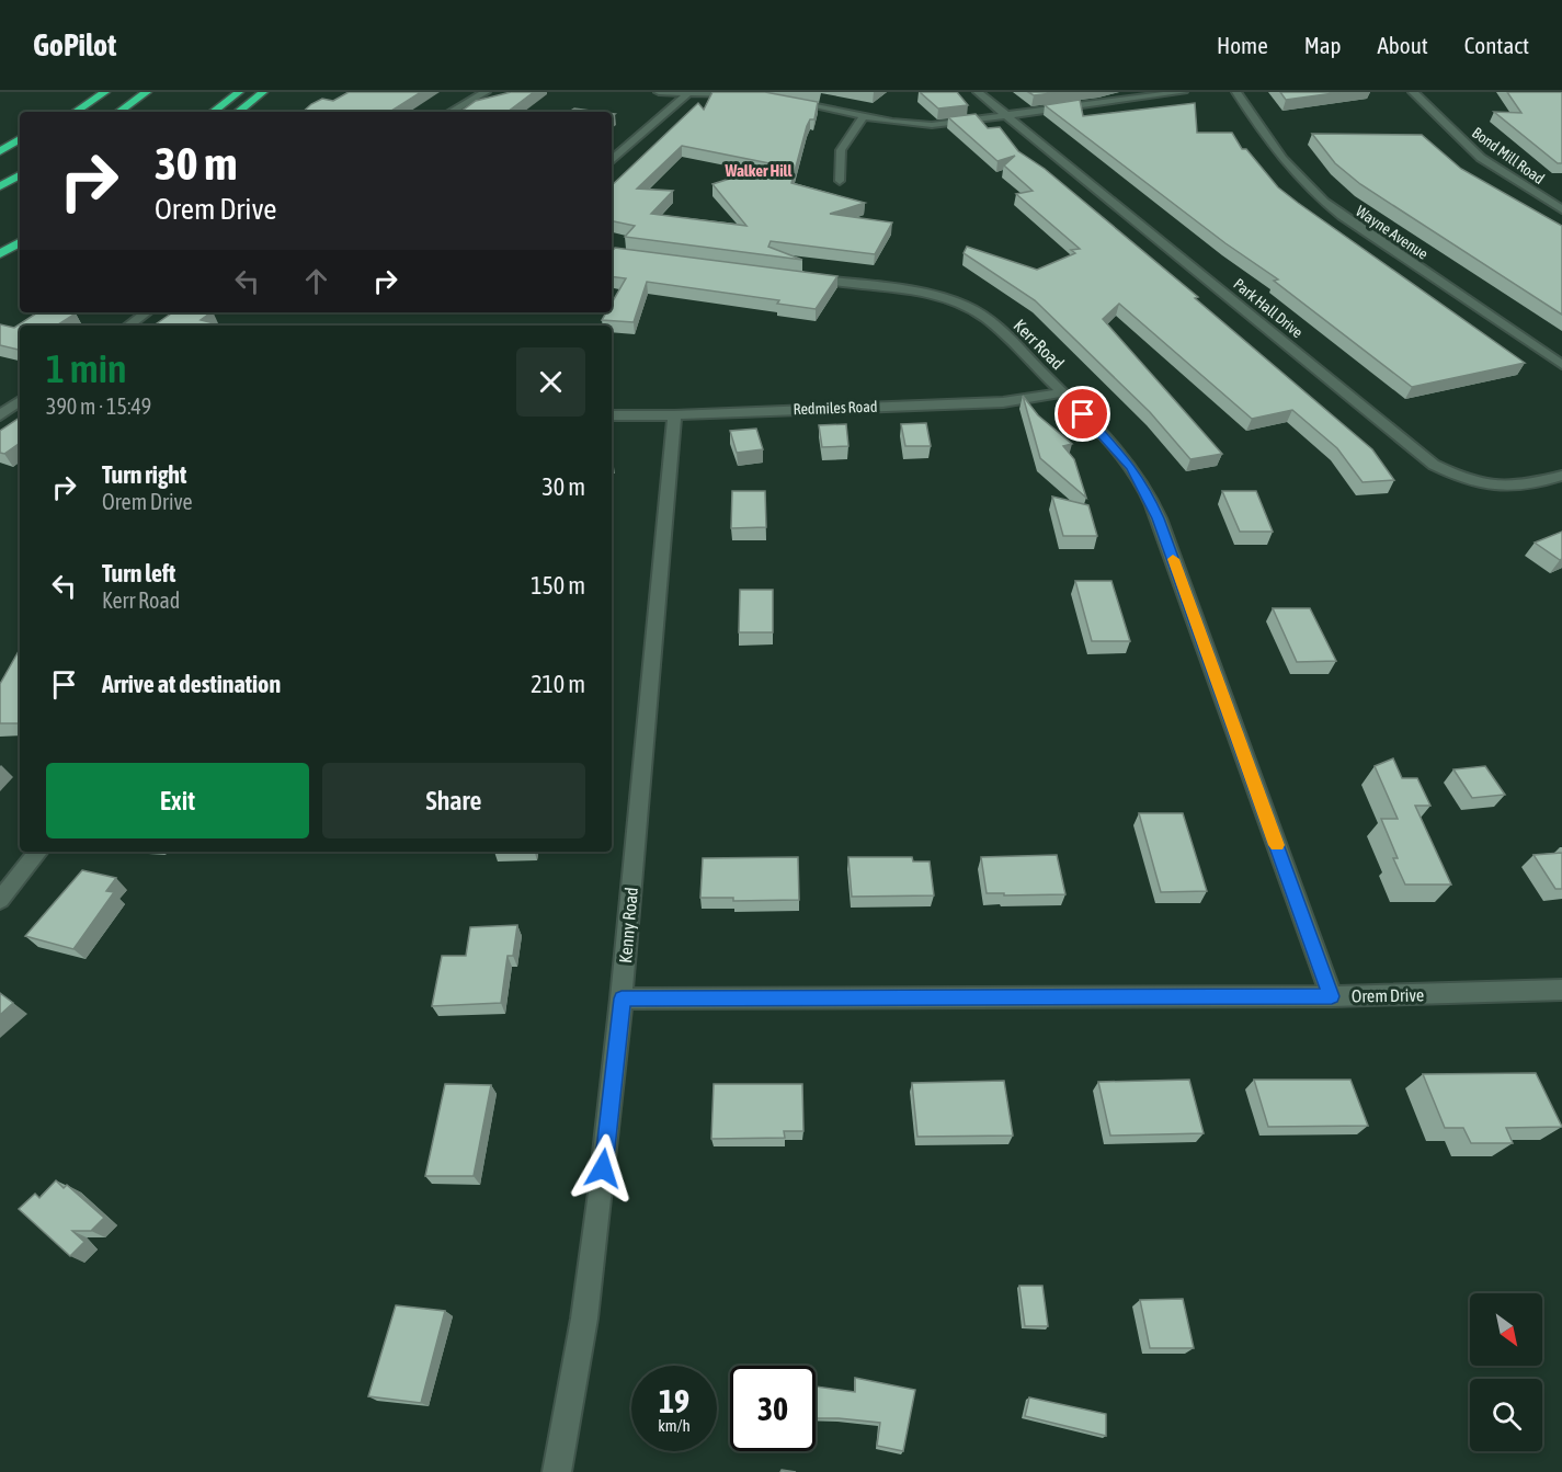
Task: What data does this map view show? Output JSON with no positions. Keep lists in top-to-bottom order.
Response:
{
  "streets": {
    "street": [
      "Bond Mill Road",
      "Wayne Avenue",
      "Park Hall Drive",
      "Kerr Road",
      "Redmiles Road",
      "Kenny Road",
      "Orem Drive"
    ]
  },
  "crossings": [
    ["Kerr Road", "Redmiles Road"],
    ["Kerr Road", "Orem Drive"],
    ["Redmiles Road", "Kenny Road"],
    ["Kenny Road", "Orem Drive"]
  ],
  "districts": ["Walker Hill"],
  "north": "bottom right",
  "page": {
    "header": "GoPilot",
    "nav": [
      "Home",
      "Map",
      "About",
      "Contact"
    ],
    "turn": ["30 m", "Orem Drive"],
    "heading": ["1 min", "390 m · 15:49"],
    "list": [
      {
        "name": "Turn right",
        "note": "Orem Drive",
        "value": "30 m"
      },
      {
        "name": "Turn left",
        "note": "Kerr Road",
        "value": "150 m"
      },
      {
        "name": "Arrive at destination",
        "value": "210 m"
      }
    ],
    "buttons": ["Exit", "Share"],
    "speed": "19 km/h",
    "limit": "30"
  }
}
